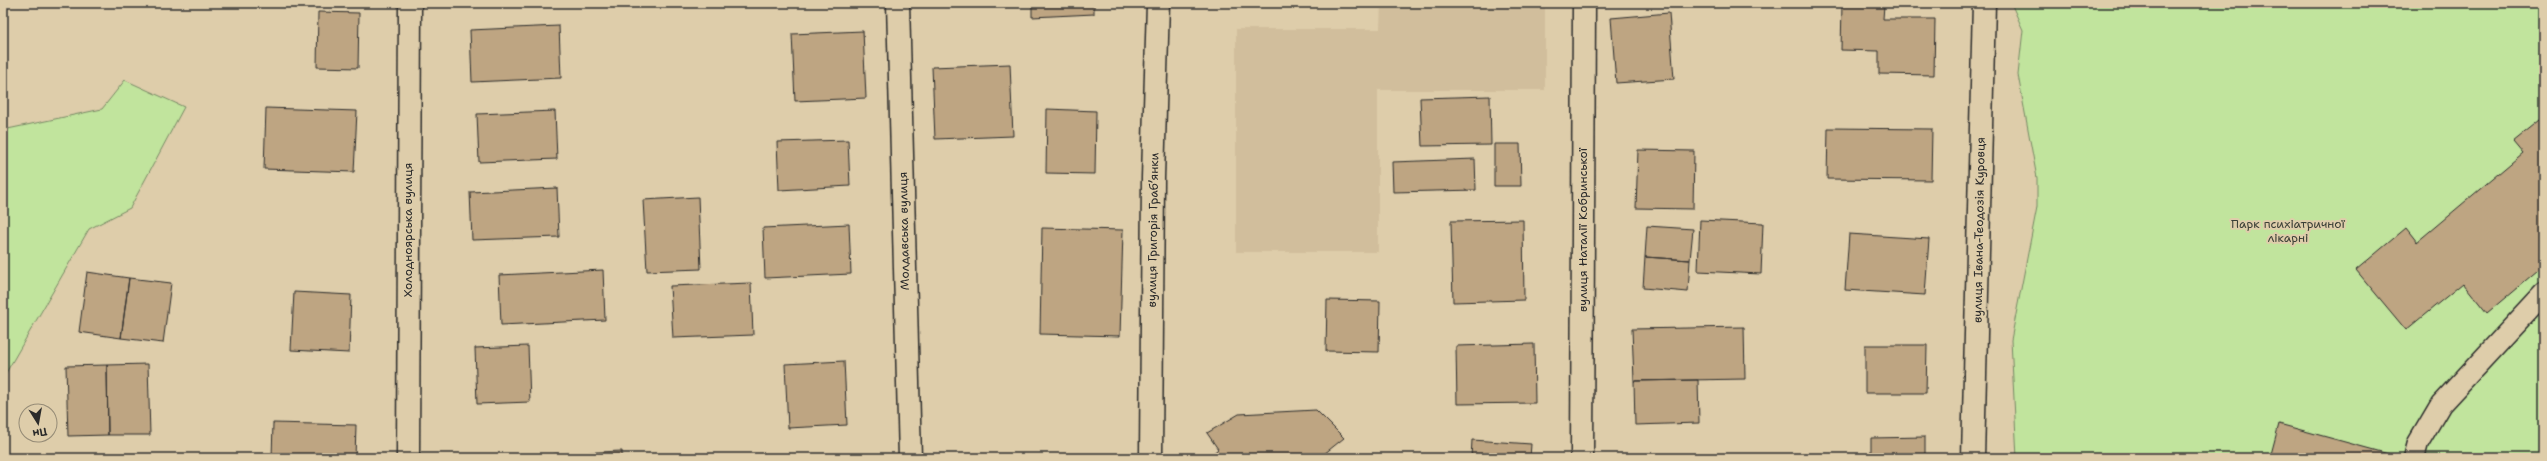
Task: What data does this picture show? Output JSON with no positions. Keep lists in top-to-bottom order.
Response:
{
  "streets": {
    "street": [
      "Холодноярська вулиця",
      "вулиця Григорія Грабʼянки",
      "вулиця Наталії Кобринської",
      "вулиця Івана-Теодозія Куровця",
      "Молдавська вулиця"
    ]
  },
  "parks": ["Парк психіатричної лікарні"],
  "north": "bottom"
}
